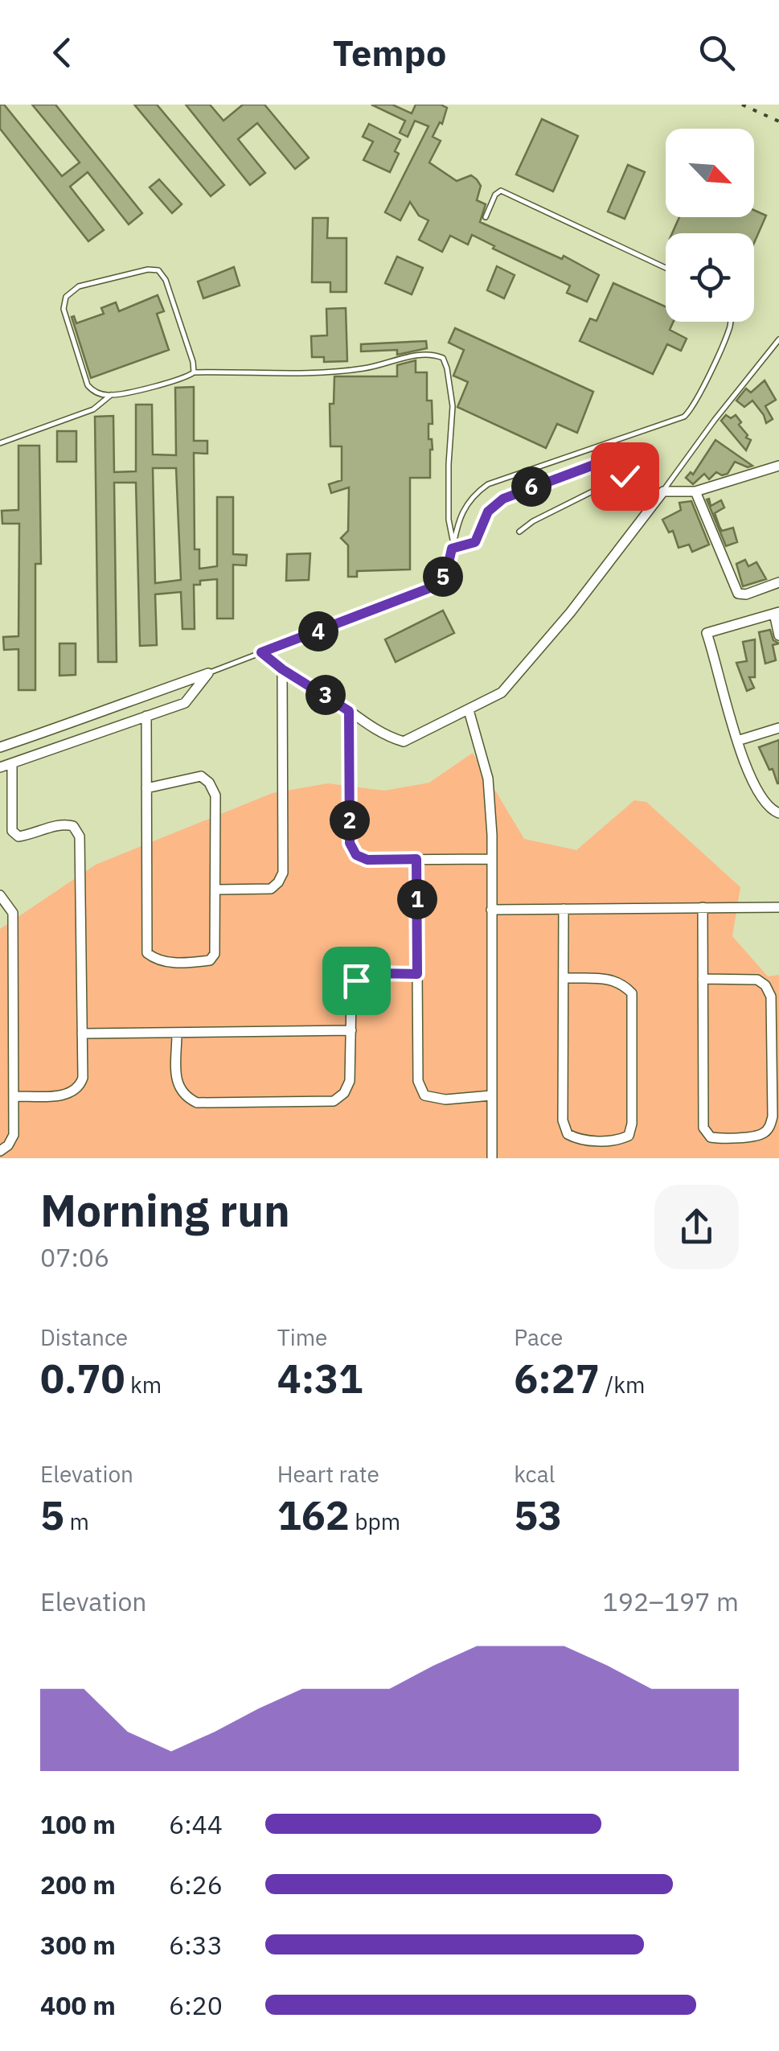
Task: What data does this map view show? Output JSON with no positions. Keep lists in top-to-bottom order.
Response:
{
  "north": "bottom right",
  "page": {
    "header": "Tempo",
    "pins": [
      "6",
      "5",
      "4",
      "3",
      "2",
      "1"
    ],
    "heading": ["Morning run", "07:06"],
    "stats": [
      ["Distance", "0.70 km"],
      ["Time", "4:31"],
      ["Pace", "6:27 /km"],
      ["Elevation", "5 m"],
      ["Heart rate", "162 bpm"],
      ["kcal", "53"]
    ],
    "chart": ["Elevation", "192–197 m"],
    "list": [
      {
        "name": "100 m",
        "note": "6:44"
      },
      {
        "name": "200 m",
        "note": "6:26"
      },
      {
        "name": "300 m",
        "note": "6:33"
      },
      {
        "name": "400 m",
        "note": "6:20"
      }
    ]
  }
}
